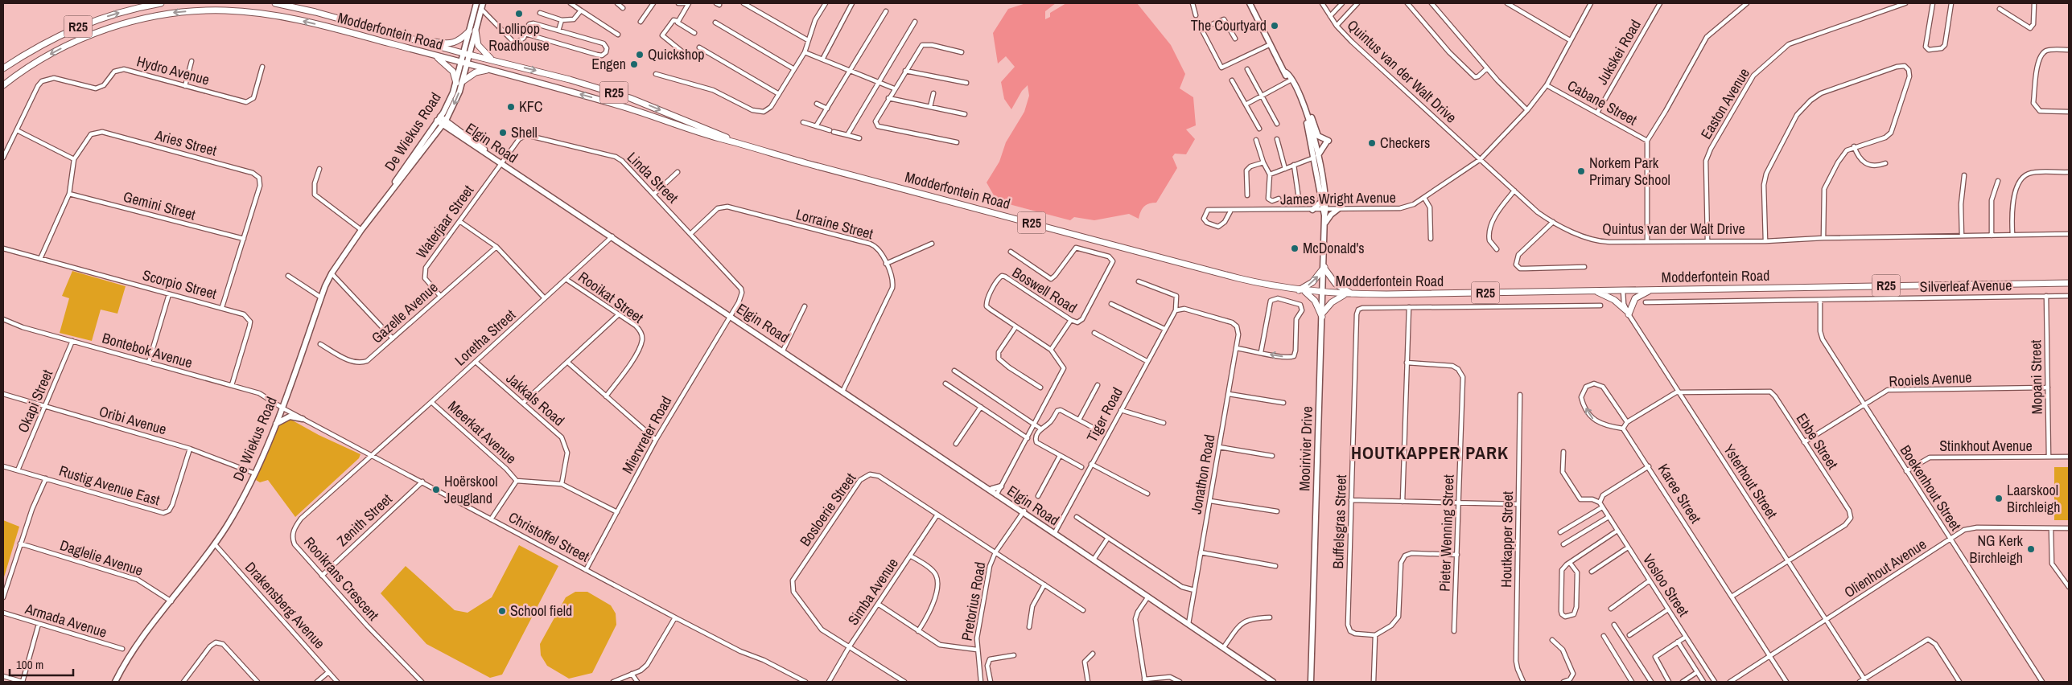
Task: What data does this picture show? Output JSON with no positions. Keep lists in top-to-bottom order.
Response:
{
  "streets": {
    "main road": ["R25", "Modderfontein Road"],
    "street": [
      "Jukskei Road",
      "Hydro Avenue",
      "Quintus van der Walt Drive",
      "Cabane Street",
      "Easton Avenue",
      "De Wiekus Road",
      "Aries Street",
      "Elgin Road",
      "Linda Street",
      "James Wright Avenue",
      "Gemini Street",
      "Waterjaar Street",
      "Lorraine Street",
      "Scorpio Street",
      "Silverleaf Avenue",
      "Boswell Road",
      "Rooikat Street",
      "Gazelle Avenue",
      "Loretha Street",
      "Bontebok Avenue",
      "Mopani Street",
      "Rooiels Avenue",
      "Jakkals Road",
      "Okapi Street",
      "Tiger Road",
      "Oribi Avenue",
      "Meerkat Avenue",
      "Miervreter Road",
      "Ebbe Street",
      "Stinkhout Avenue",
      "Mooirivier Drive",
      "Jonathon Road",
      "Ysterhout Street",
      "Rustig Avenue East",
      "Boekenhout Street",
      "Karee Street",
      "Bosloerie Street",
      "Zenith Street",
      "Buffelsgras Street",
      "Pieter Wenning Street",
      "Christoffel Street",
      "Houtkapper Street",
      "Daglelie Avenue",
      "Olienhout Avenue",
      "Rooikrans Crescent",
      "Vosloo Street",
      "Simba Avenue",
      "Pretorius Road",
      "Drakensberg Avenue",
      "Armada Avenue"
    ]
  },
  "crossings": [
    ["Modderfontein Road", "De Wiekus Road"],
    ["Modderfontein Road", "Mooirivier Drive"],
    ["Modderfontein Road", "Ysterhout Street"],
    ["Jukskei Road", "Cabane Street"],
    ["Quintus van der Walt Drive", "Easton Avenue"],
    ["Quintus van der Walt Drive", "James Wright Avenue"],
    ["Cabane Street", "James Wright Avenue"],
    ["De Wiekus Road", "Elgin Road"],
    ["De Wiekus Road", "Bontebok Avenue"],
    ["De Wiekus Road", "Oribi Avenue"],
    ["De Wiekus Road", "Christoffel Street"],
    ["De Wiekus Road", "Daglelie Avenue"],
    ["De Wiekus Road", "Drakensberg Avenue"],
    ["Aries Street", "Scorpio Street"],
    ["Elgin Road", "Linda Street"],
    ["Elgin Road", "Waterjaar Street"],
    ["Elgin Road", "Lorraine Street"],
    ["Elgin Road", "Boswell Road"],
    ["Elgin Road", "Loretha Street"],
    ["Elgin Road", "Tiger Road"],
    ["Elgin Road", "Miervreter Road"],
    ["Elgin Road", "Jonathon Road"],
    ["Elgin Road", "Pretorius Road"],
    ["Linda Street", "Waterjaar Street"],
    ["Linda Street", "Lorraine Street"],
    ["Linda Street", "Miervreter Road"],
    ["James Wright Avenue", "Mooirivier Drive"],
    ["Gemini Street", "Scorpio Street"],
    ["Waterjaar Street", "Gazelle Avenue"],
    ["Silverleaf Avenue", "Mopani Street"],
    ["Silverleaf Avenue", "Boekenhout Street"],
    ["Rooikat Street", "Loretha Street"],
    ["Loretha Street", "Jakkals Road"],
    ["Loretha Street", "Meerkat Avenue"],
    ["Loretha Street", "Christoffel Street"],
    ["Loretha Street", "Rooikrans Crescent"],
    ["Bontebok Avenue", "Okapi Street"],
    ["Bontebok Avenue", "Christoffel Street"],
    ["Mopani Street", "Rooiels Avenue"],
    ["Mopani Street", "Stinkhout Avenue"],
    ["Rooiels Avenue", "Ebbe Street"],
    ["Rooiels Avenue", "Boekenhout Street"],
    ["Okapi Street", "Oribi Avenue"],
    ["Okapi Street", "Rustig Avenue East"],
    ["Tiger Road", "Jonathon Road"],
    ["Oribi Avenue", "Rustig Avenue East"],
    ["Miervreter Road", "Christoffel Street"],
    ["Ebbe Street", "Ysterhout Street"],
    ["Ebbe Street", "Karee Street"],
    ["Stinkhout Avenue", "Boekenhout Street"],
    ["Ysterhout Street", "Olienhout Avenue"],
    ["Boekenhout Street", "Olienhout Avenue"],
    ["Karee Street", "Olienhout Avenue"],
    ["Bosloerie Street", "Simba Avenue"],
    ["Bosloerie Street", "Pretorius Road"],
    ["Zenith Street", "Christoffel Street"],
    ["Zenith Street", "Rooikrans Crescent"],
    ["Christoffel Street", "Rooikrans Crescent"]
  ],
  "districts": ["HOUTKAPPER PARK"],
  "places": [
    "Lollipop Roadhouse",
    "The Courtyard",
    "Quickshop",
    "Engen",
    "KFC",
    "Shell",
    "Checkers",
    "Norkem Park Primary School",
    "McDonald's",
    "Hoërskool Jeugland",
    "Laarskool Birchleigh",
    "NG Kerk Birchleigh",
    "School field"
  ],
  "scale_bar": "100 m"
}
